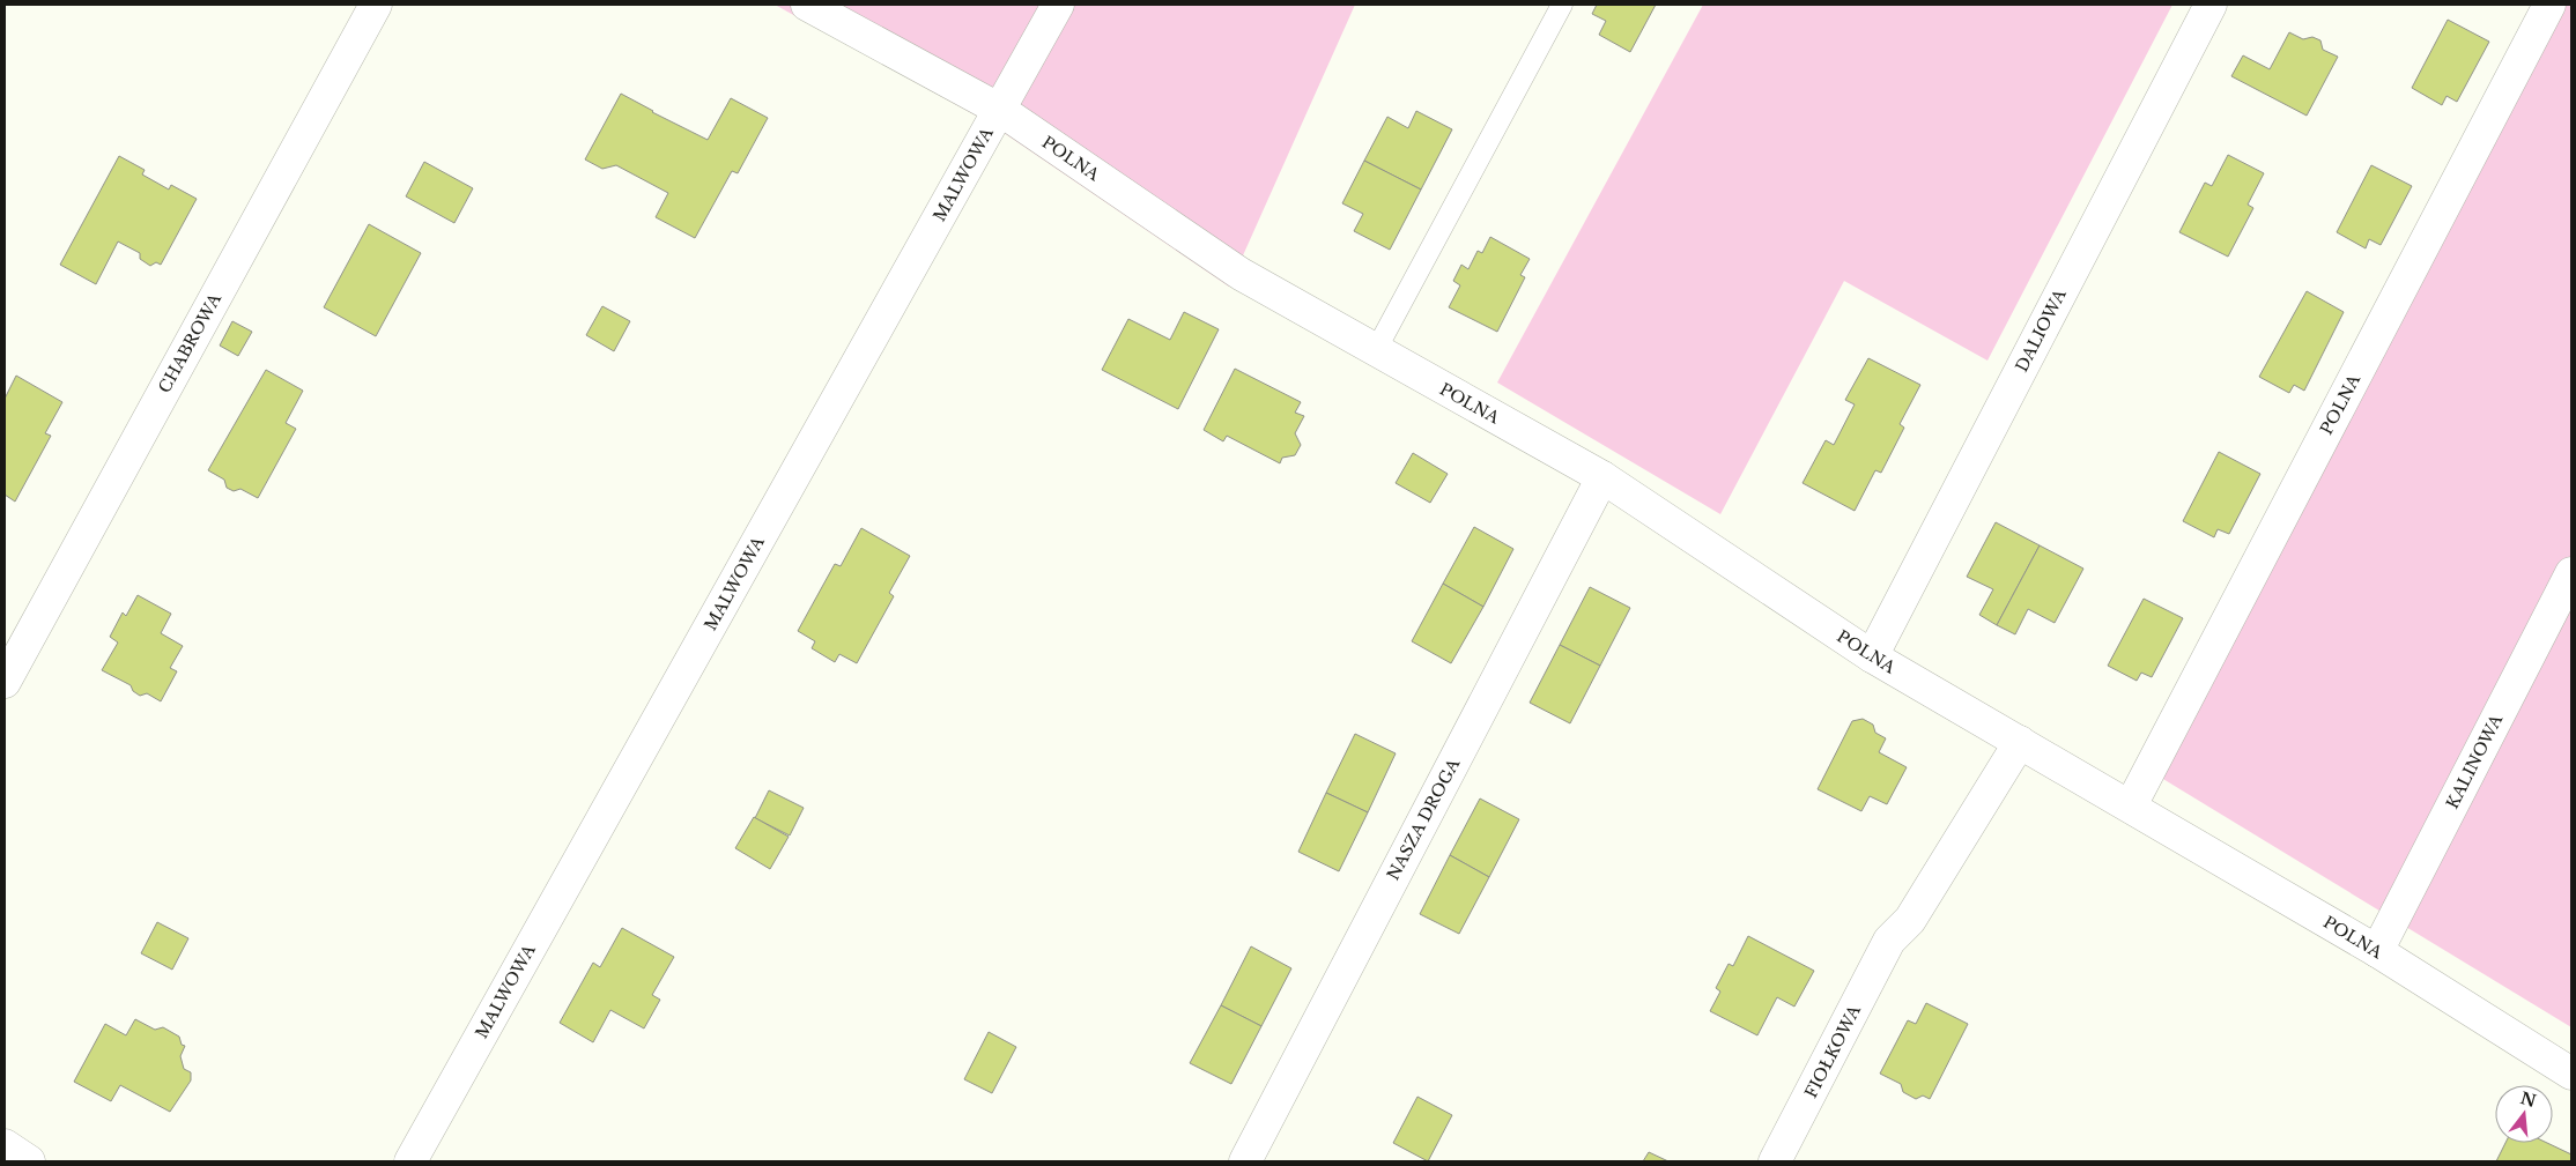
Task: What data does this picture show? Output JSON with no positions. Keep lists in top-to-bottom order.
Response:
{
  "streets": {
    "street": [
      "POLNA",
      "MALWOWA",
      "DALIOWA",
      "CHABROWA",
      "KALINOWA",
      "NASZA DROGA",
      "FIOŁKOWA"
    ]
  },
  "crossings": [
    ["POLNA", "MALWOWA"],
    ["POLNA", "DALIOWA"],
    ["POLNA", "KALINOWA"],
    ["POLNA", "NASZA DROGA"],
    ["POLNA", "FIOŁKOWA"]
  ],
  "north": "top"
}
